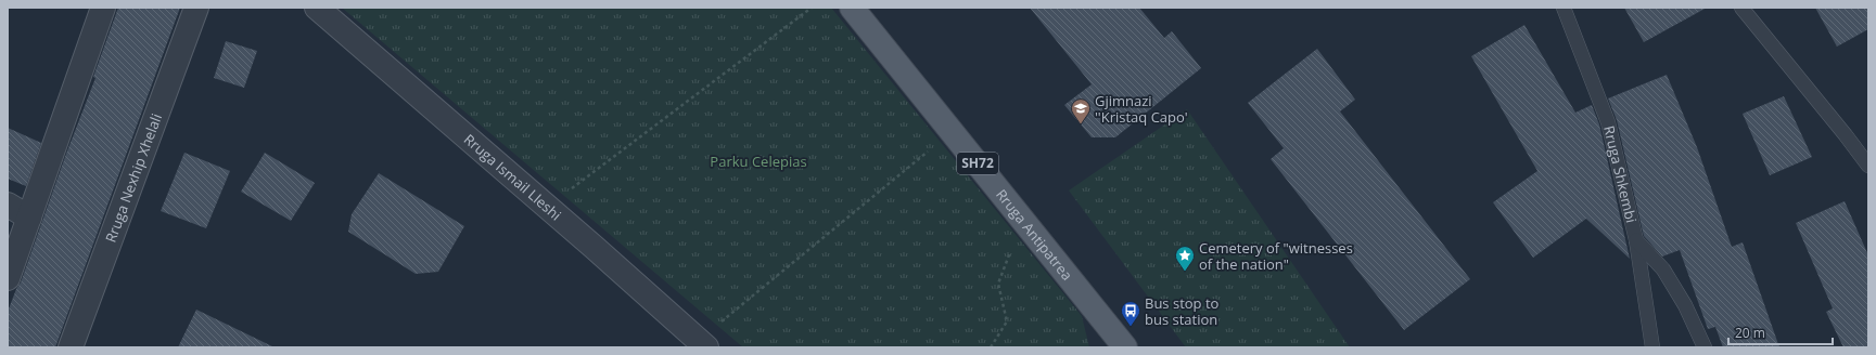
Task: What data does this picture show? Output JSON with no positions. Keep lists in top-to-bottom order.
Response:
{
  "streets": {
    "main road": ["SH72", "Rruga Antipatrea"],
    "street": ["Rruga Ismail Lleshi", "Rruga Nexhip Xhelali"],
    "lane": ["Rruga Shkembi"]
  },
  "parks": ["Parku Celepias"],
  "places": {
    "school or university": ["Gjimnazi ''Kristaq Capo'"],
    "place": ["Cemetery of \"witnesses of the nation\""],
    "bus stop": ["Bus stop to bus station"]
  },
  "scale_bar": "20 m"
}
